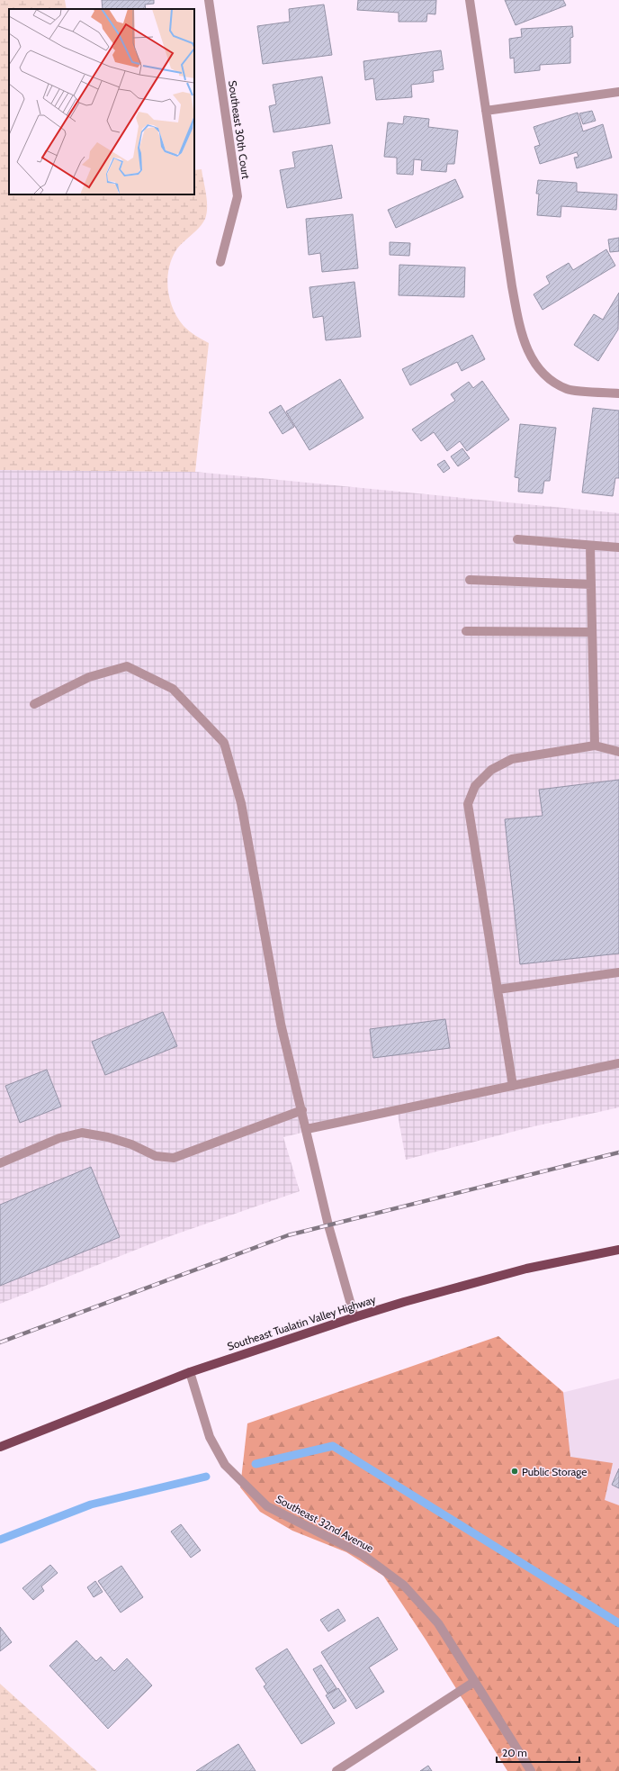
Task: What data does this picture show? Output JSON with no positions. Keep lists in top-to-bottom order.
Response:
{
  "streets": {
    "main road": ["Southeast Tualatin Valley Highway"],
    "street": ["Southeast 30th Court", "Southeast 32nd Avenue"]
  },
  "crossings": [
    ["Southeast Tualatin Valley Highway", "Southeast 32nd Avenue"]
  ],
  "places": ["Public Storage"],
  "scale_bar": "20 m"
}
